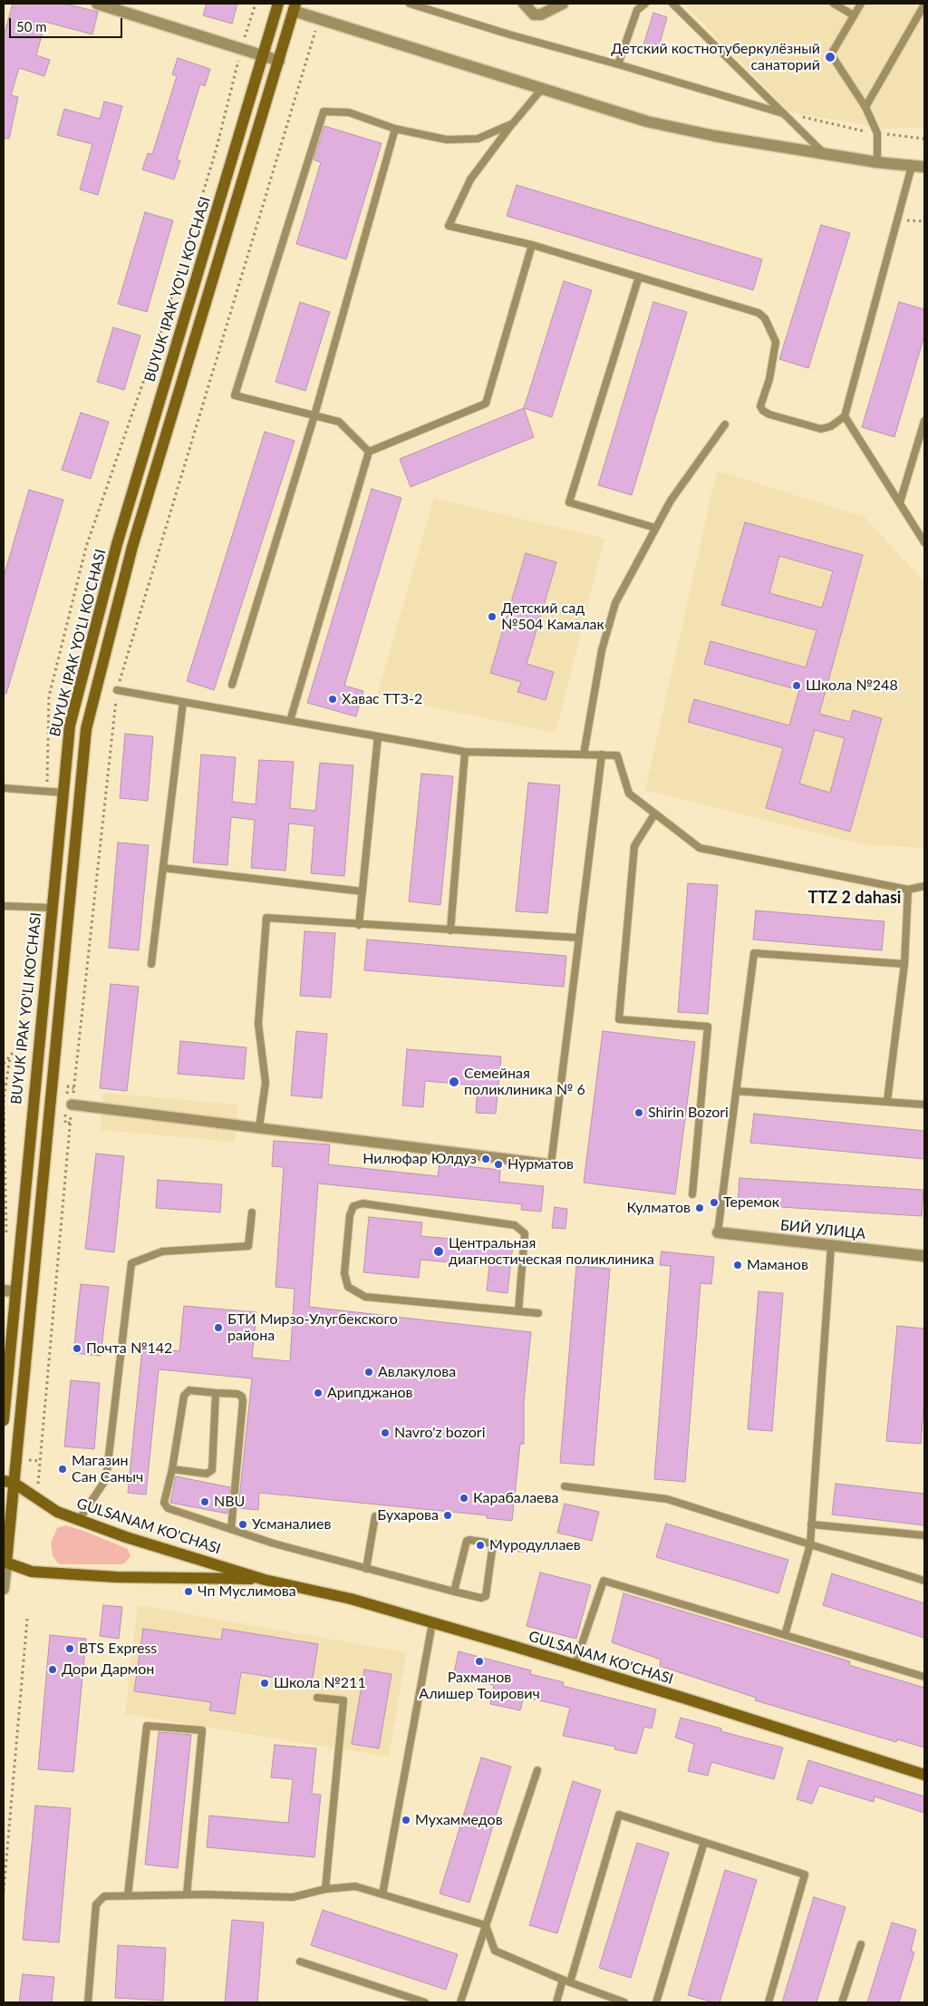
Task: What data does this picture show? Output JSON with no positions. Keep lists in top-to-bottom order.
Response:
{
  "streets": {
    "main road": ["BUYUK IPAK YO'LI KO'CHASI", "GULSANAM KO'CHASI"],
    "street": ["БИЙ УЛИЦА"]
  },
  "crossings": [
    ["BUYUK IPAK YO'LI KO'CHASI", "GULSANAM KO'CHASI"]
  ],
  "districts": ["TTZ 2 dahasi"],
  "places": [
    "Детский костнотуберкулёзный санаторий",
    "Детский сад №504 Камалак",
    "Школа №248",
    "Хавас ТТЗ-2",
    "Семейная поликлиника № 6",
    "Shirin Bozori",
    "Нилюфар Юлдуз",
    "Нурматов",
    "Теремок",
    "Кулматов",
    "Центральная диагностическая поликлиника",
    "Маманов",
    "БТИ Мирзо-Улугбекского района",
    "Почта №142",
    "Авлакулова",
    "Арипджанов",
    "Navro'z bozori",
    "Магазин Сан Саныч",
    "Карабалаева",
    "NBU",
    "Бухарова",
    "Усманалиев",
    "Муродуллаев",
    "Чп Муслимова",
    "BTS Express",
    "Рахманов Алишер Тоирович",
    "Дори Дармон",
    "Школа №211",
    "Мухаммедов"
  ],
  "scale_bar": "50 m"
}
